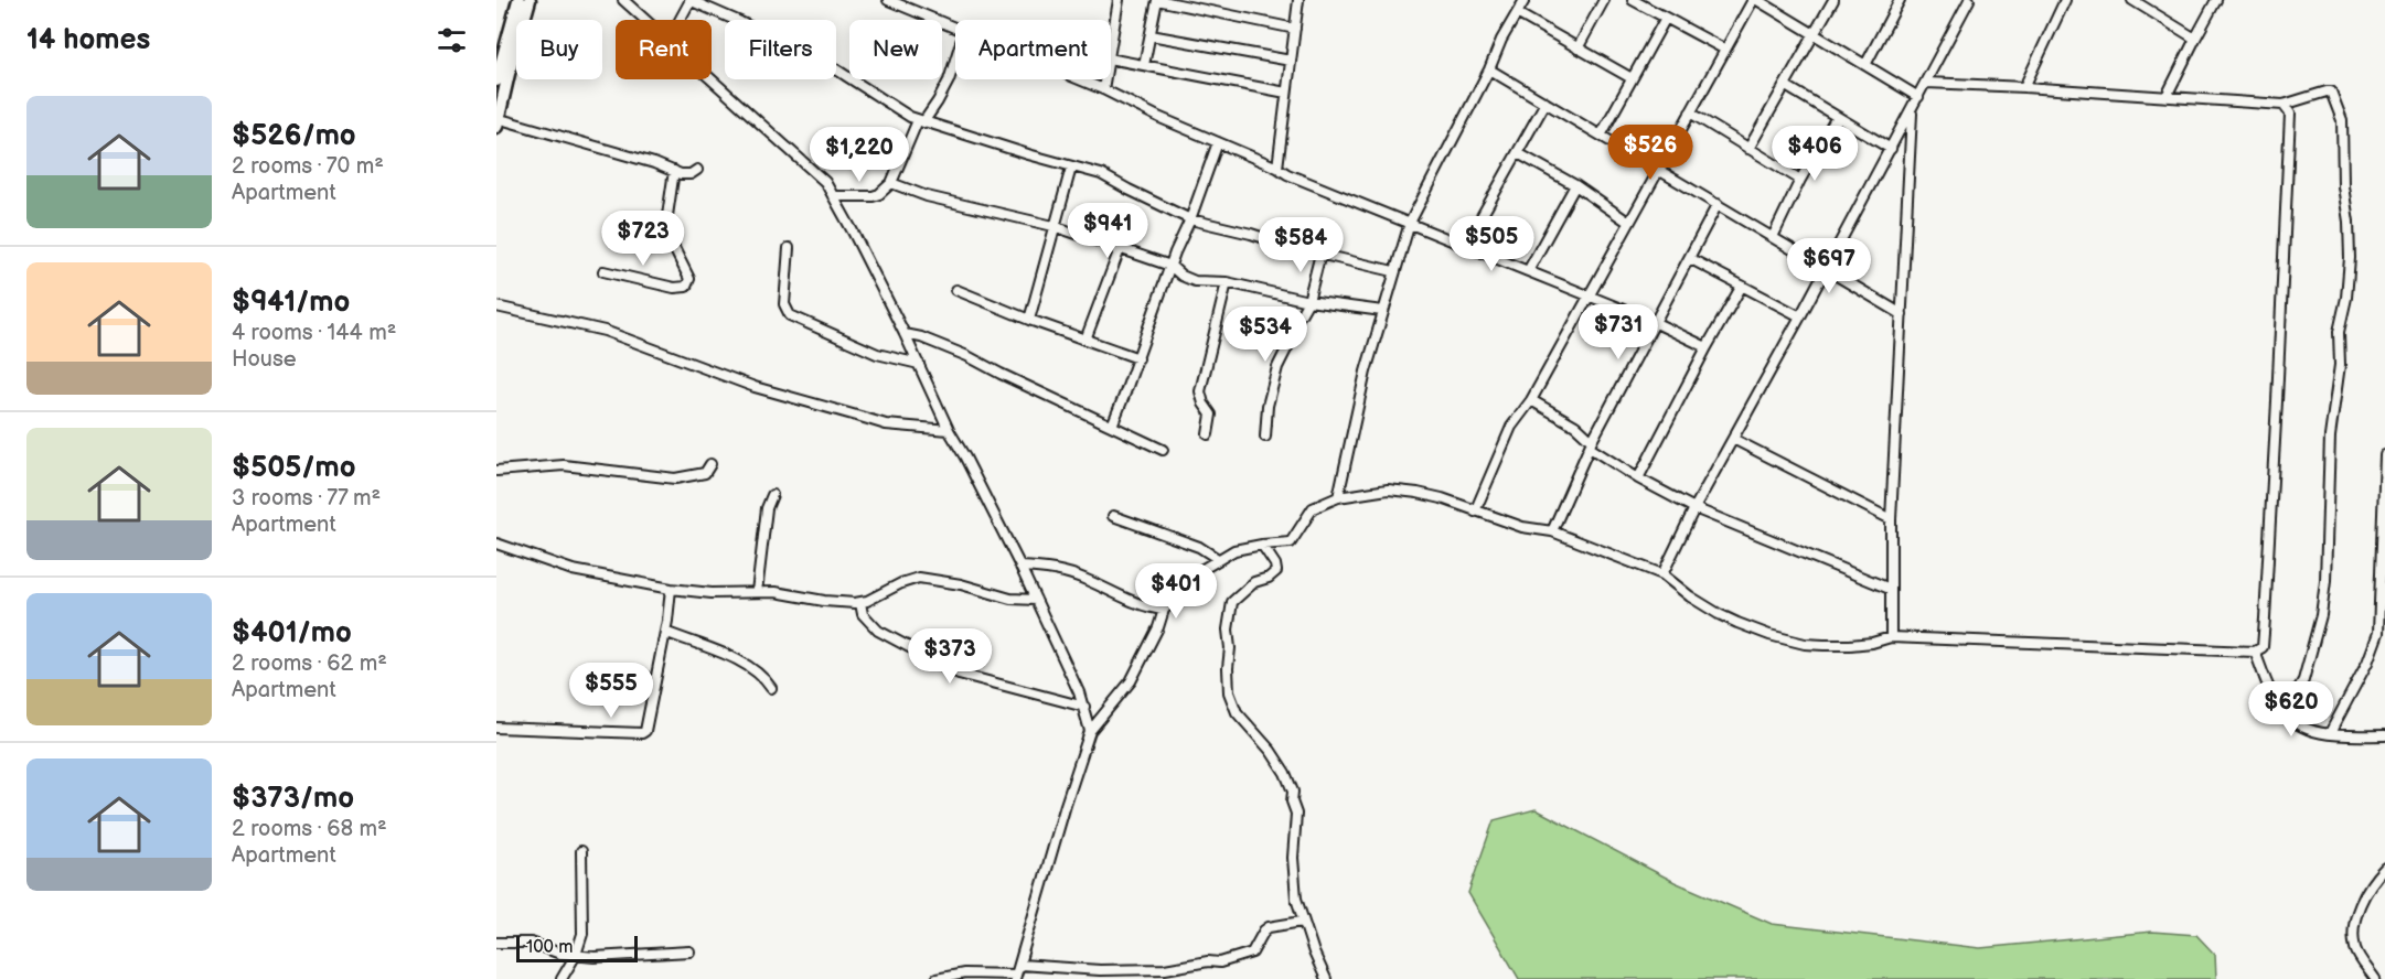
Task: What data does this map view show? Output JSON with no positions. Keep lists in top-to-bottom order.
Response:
{
  "scale_bar": "100 m",
  "page": {
    "heading": "14 homes",
    "chip": [
      "Buy",
      "Rent",
      "Filters",
      "New",
      "Apartment"
    ],
    "list": [
      {
        "name": "$526/mo",
        "note": "2 rooms · 70 m² · Apartment"
      },
      {
        "name": "$941/mo",
        "note": "4 rooms · 144 m² · House"
      },
      {
        "name": "$505/mo",
        "note": "3 rooms · 77 m² · Apartment"
      },
      {
        "name": "$401/mo",
        "note": "2 rooms · 62 m² · Apartment"
      },
      {
        "name": "$373/mo",
        "note": "2 rooms · 68 m² · Apartment"
      }
    ],
    "price": [
      "$526",
      "$406",
      "$1,220",
      "$941",
      "$723",
      "$505",
      "$584",
      "$697",
      "$731",
      "$534",
      "$401",
      "$373",
      "$555",
      "$620"
    ],
    "scale": "100 m"
  }
}
